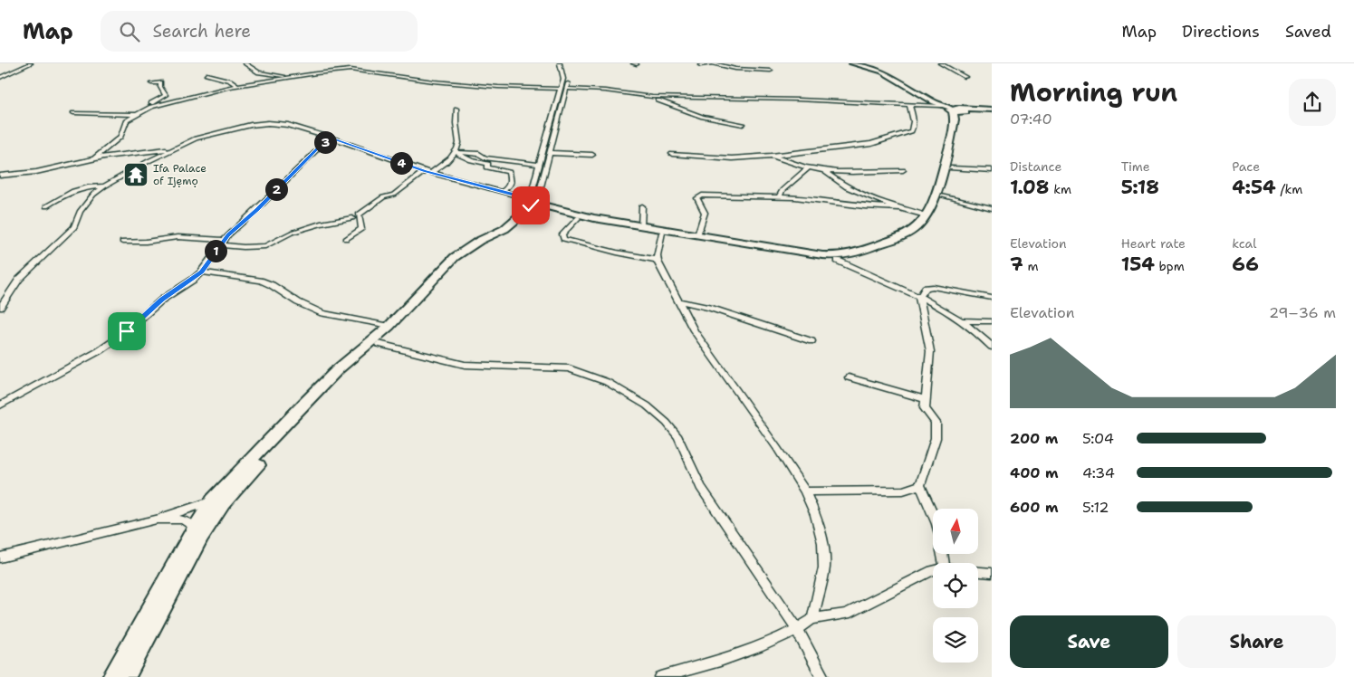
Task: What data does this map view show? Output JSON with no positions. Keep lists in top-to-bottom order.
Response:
{
  "places": {
    "temple": ["Ifa Palace of Ijẹmọ"]
  },
  "north": "top",
  "page": {
    "header": "Map",
    "search": "Search here",
    "nav": ["Map", "Directions", "Saved"],
    "heading": ["Morning run", "07:40"],
    "pins": [
      "3",
      "4",
      "2",
      "1"
    ],
    "stats": [
      ["Distance", "1.08 km"],
      ["Time", "5:18"],
      ["Pace", "4:54 /km"],
      ["Elevation", "7 m"],
      ["Heart rate", "154 bpm"],
      ["kcal", "66"]
    ],
    "chart": ["Elevation", "29–36 m"],
    "list": [
      {
        "name": "200 m",
        "note": "5:04"
      },
      {
        "name": "400 m",
        "note": "4:34"
      },
      {
        "name": "600 m",
        "note": "5:12"
      }
    ],
    "buttons": ["Save", "Share"]
  }
}
